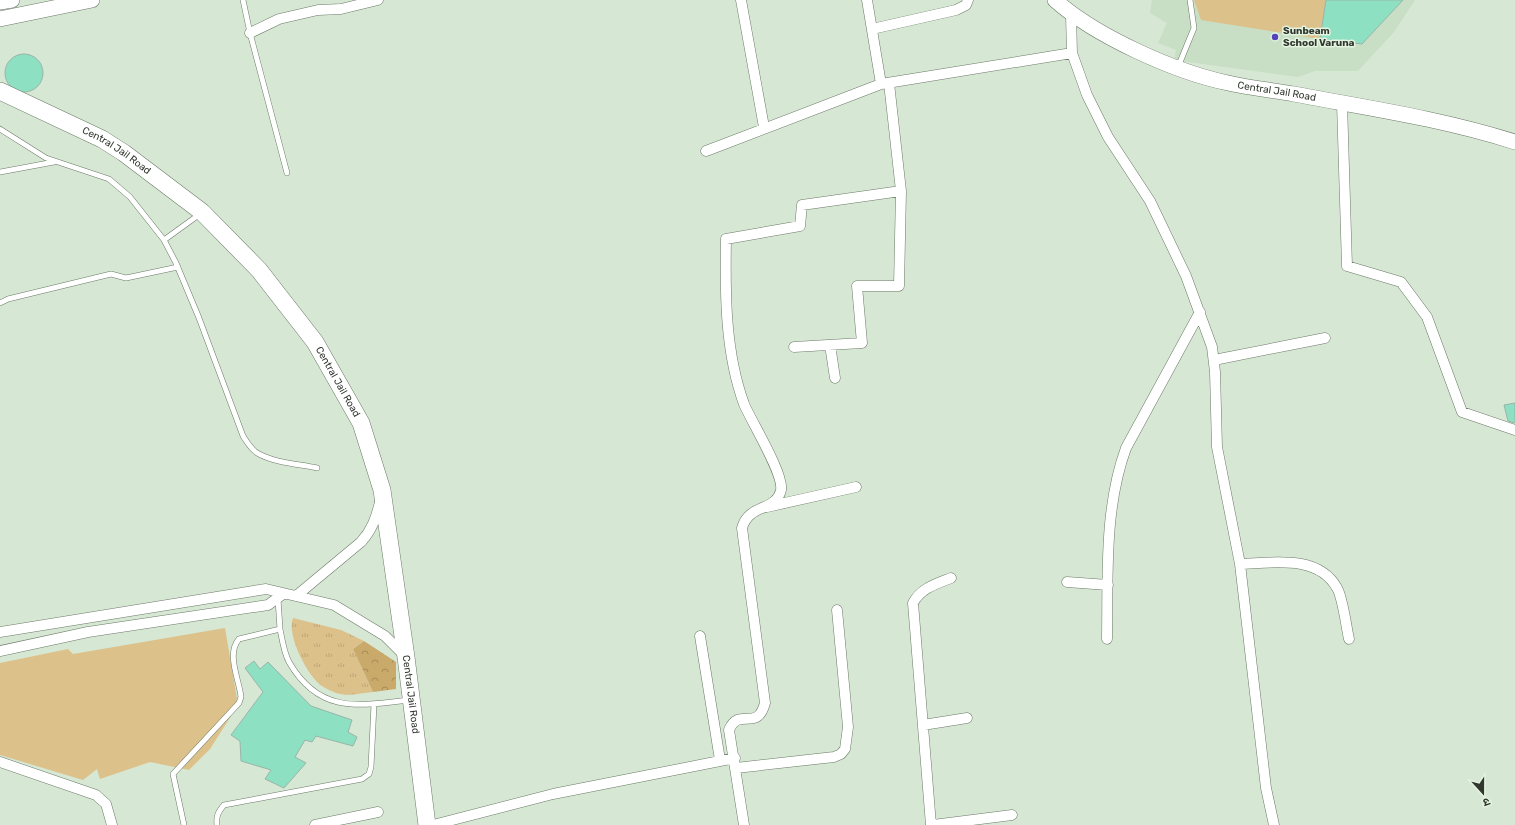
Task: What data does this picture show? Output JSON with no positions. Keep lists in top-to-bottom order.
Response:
{
  "streets": {
    "main road": ["Central Jail Road"]
  },
  "places": ["Sunbeam School Varuna"],
  "north": "bottom"
}
